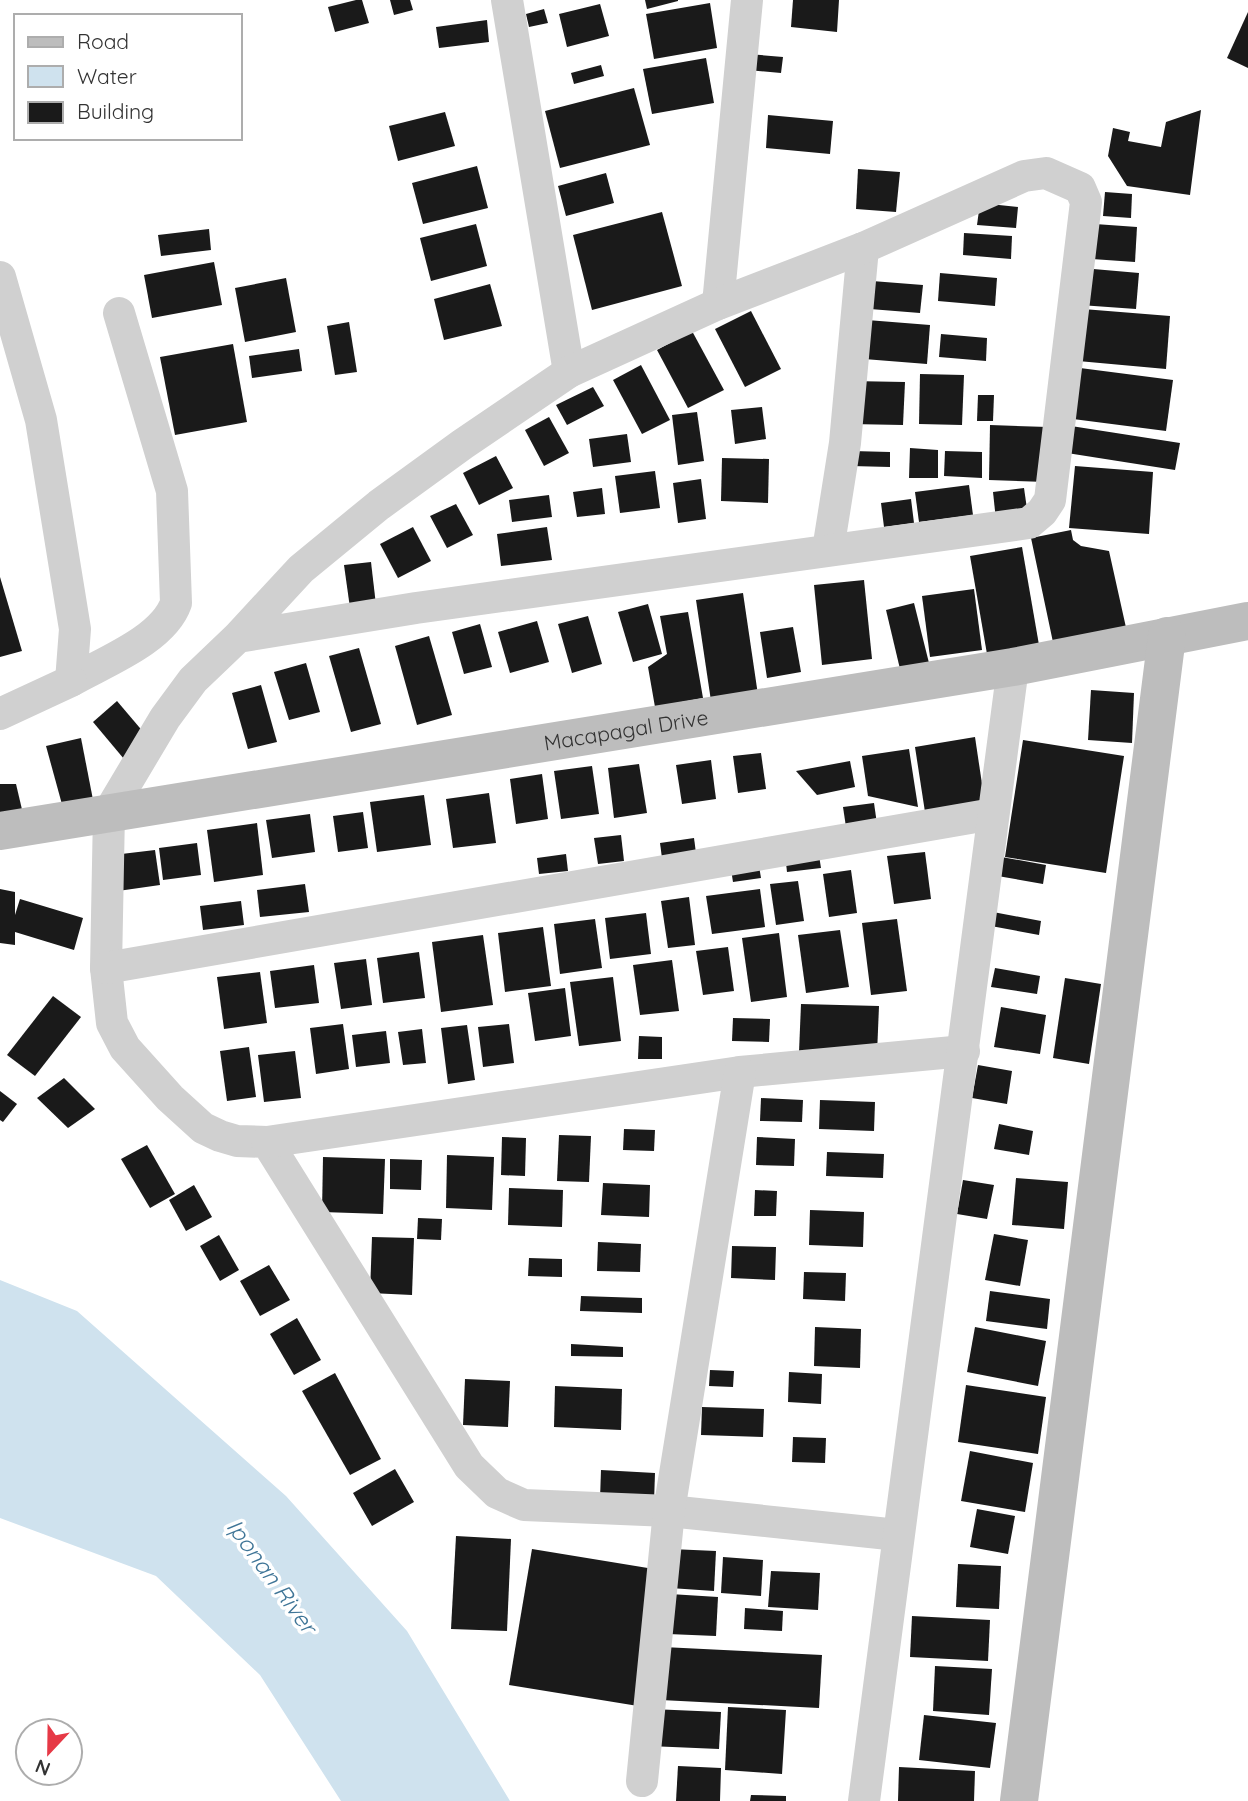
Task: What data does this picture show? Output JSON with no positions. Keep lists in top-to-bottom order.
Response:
{
  "streets": {
    "main road": ["Macapagal Drive"]
  },
  "water": ["Iponan River"],
  "legend": ["Road", "Water", "Building"],
  "north": "bottom"
}
